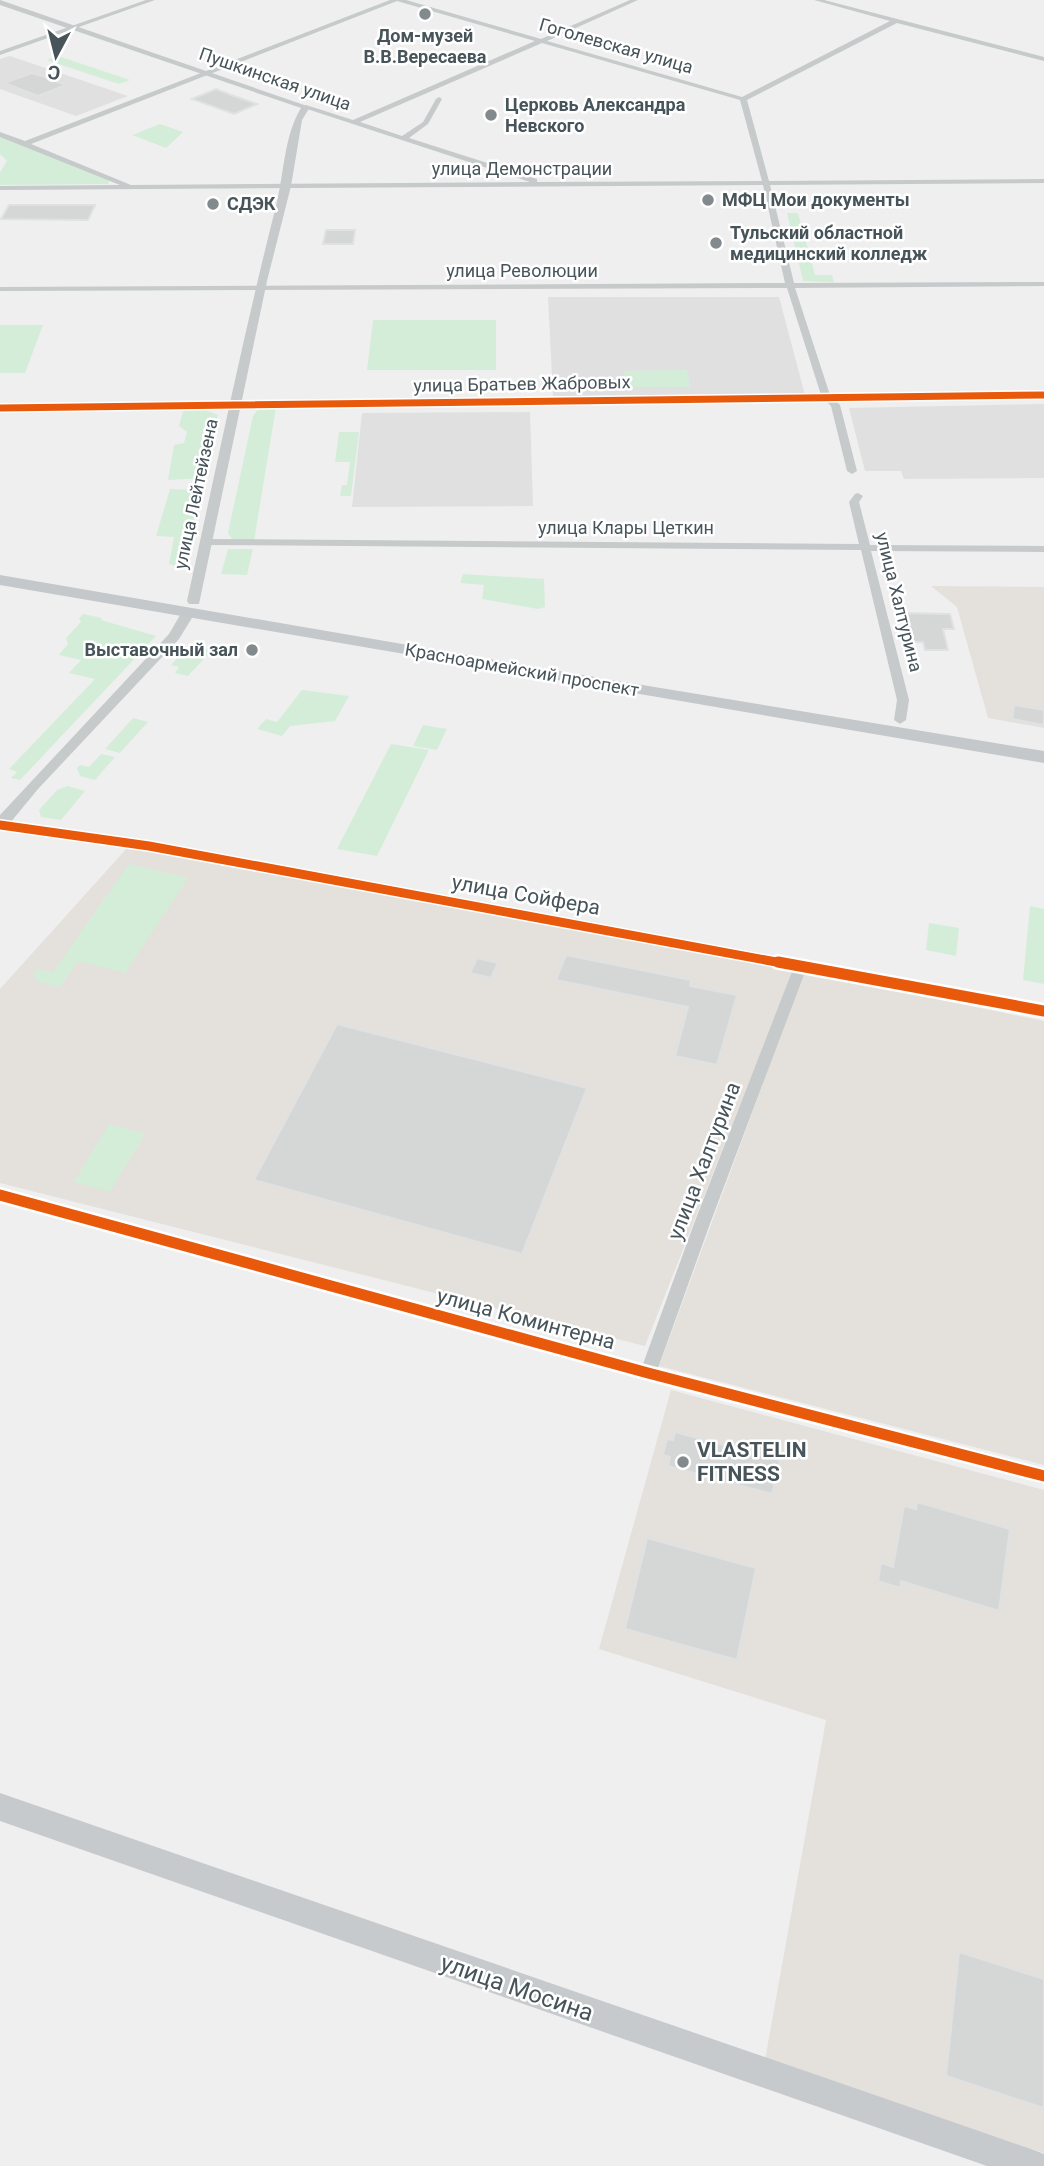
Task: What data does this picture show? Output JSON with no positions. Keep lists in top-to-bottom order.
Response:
{
  "streets": {
    "main road": ["Красноармейский проспект", "улица Мосина"],
    "street": [
      "Гоголевская улица",
      "Пушкинская улица",
      "улица Демонстрации",
      "улица Революции",
      "улица Братьев Жабровых",
      "улица Лейтейзена",
      "улица Клары Цеткин",
      "улица Халтурина",
      "улица Сойфера",
      "улица Коминтерна"
    ]
  },
  "crossings": [
    ["Пушкинская улица", "улица Демонстрации"],
    ["Пушкинская улица", "улица Лейтейзена"],
    ["улица Демонстрации", "улица Лейтейзена"],
    ["улица Революции", "улица Лейтейзена"],
    ["улица Братьев Жабровых", "улица Лейтейзена"],
    ["улица Лейтейзена", "улица Клары Цеткин"],
    ["улица Лейтейзена", "Красноармейский проспект"],
    ["улица Лейтейзена", "улица Сойфера"],
    ["улица Клары Цеткин", "улица Халтурина"],
    ["улица Халтурина", "Красноармейский проспект"],
    ["улица Халтурина", "улица Сойфера"],
    ["улица Халтурина", "улица Коминтерна"]
  ],
  "places": [
    "Дом-музей В.В.Вересаева",
    "Церковь Александра Невского",
    "МФЦ Мои документы",
    "СДЭК",
    "Тульский областной медицинский колледж",
    "Выставочный зал",
    "VLASTELIN FITNESS"
  ],
  "north": "bottom"
}
